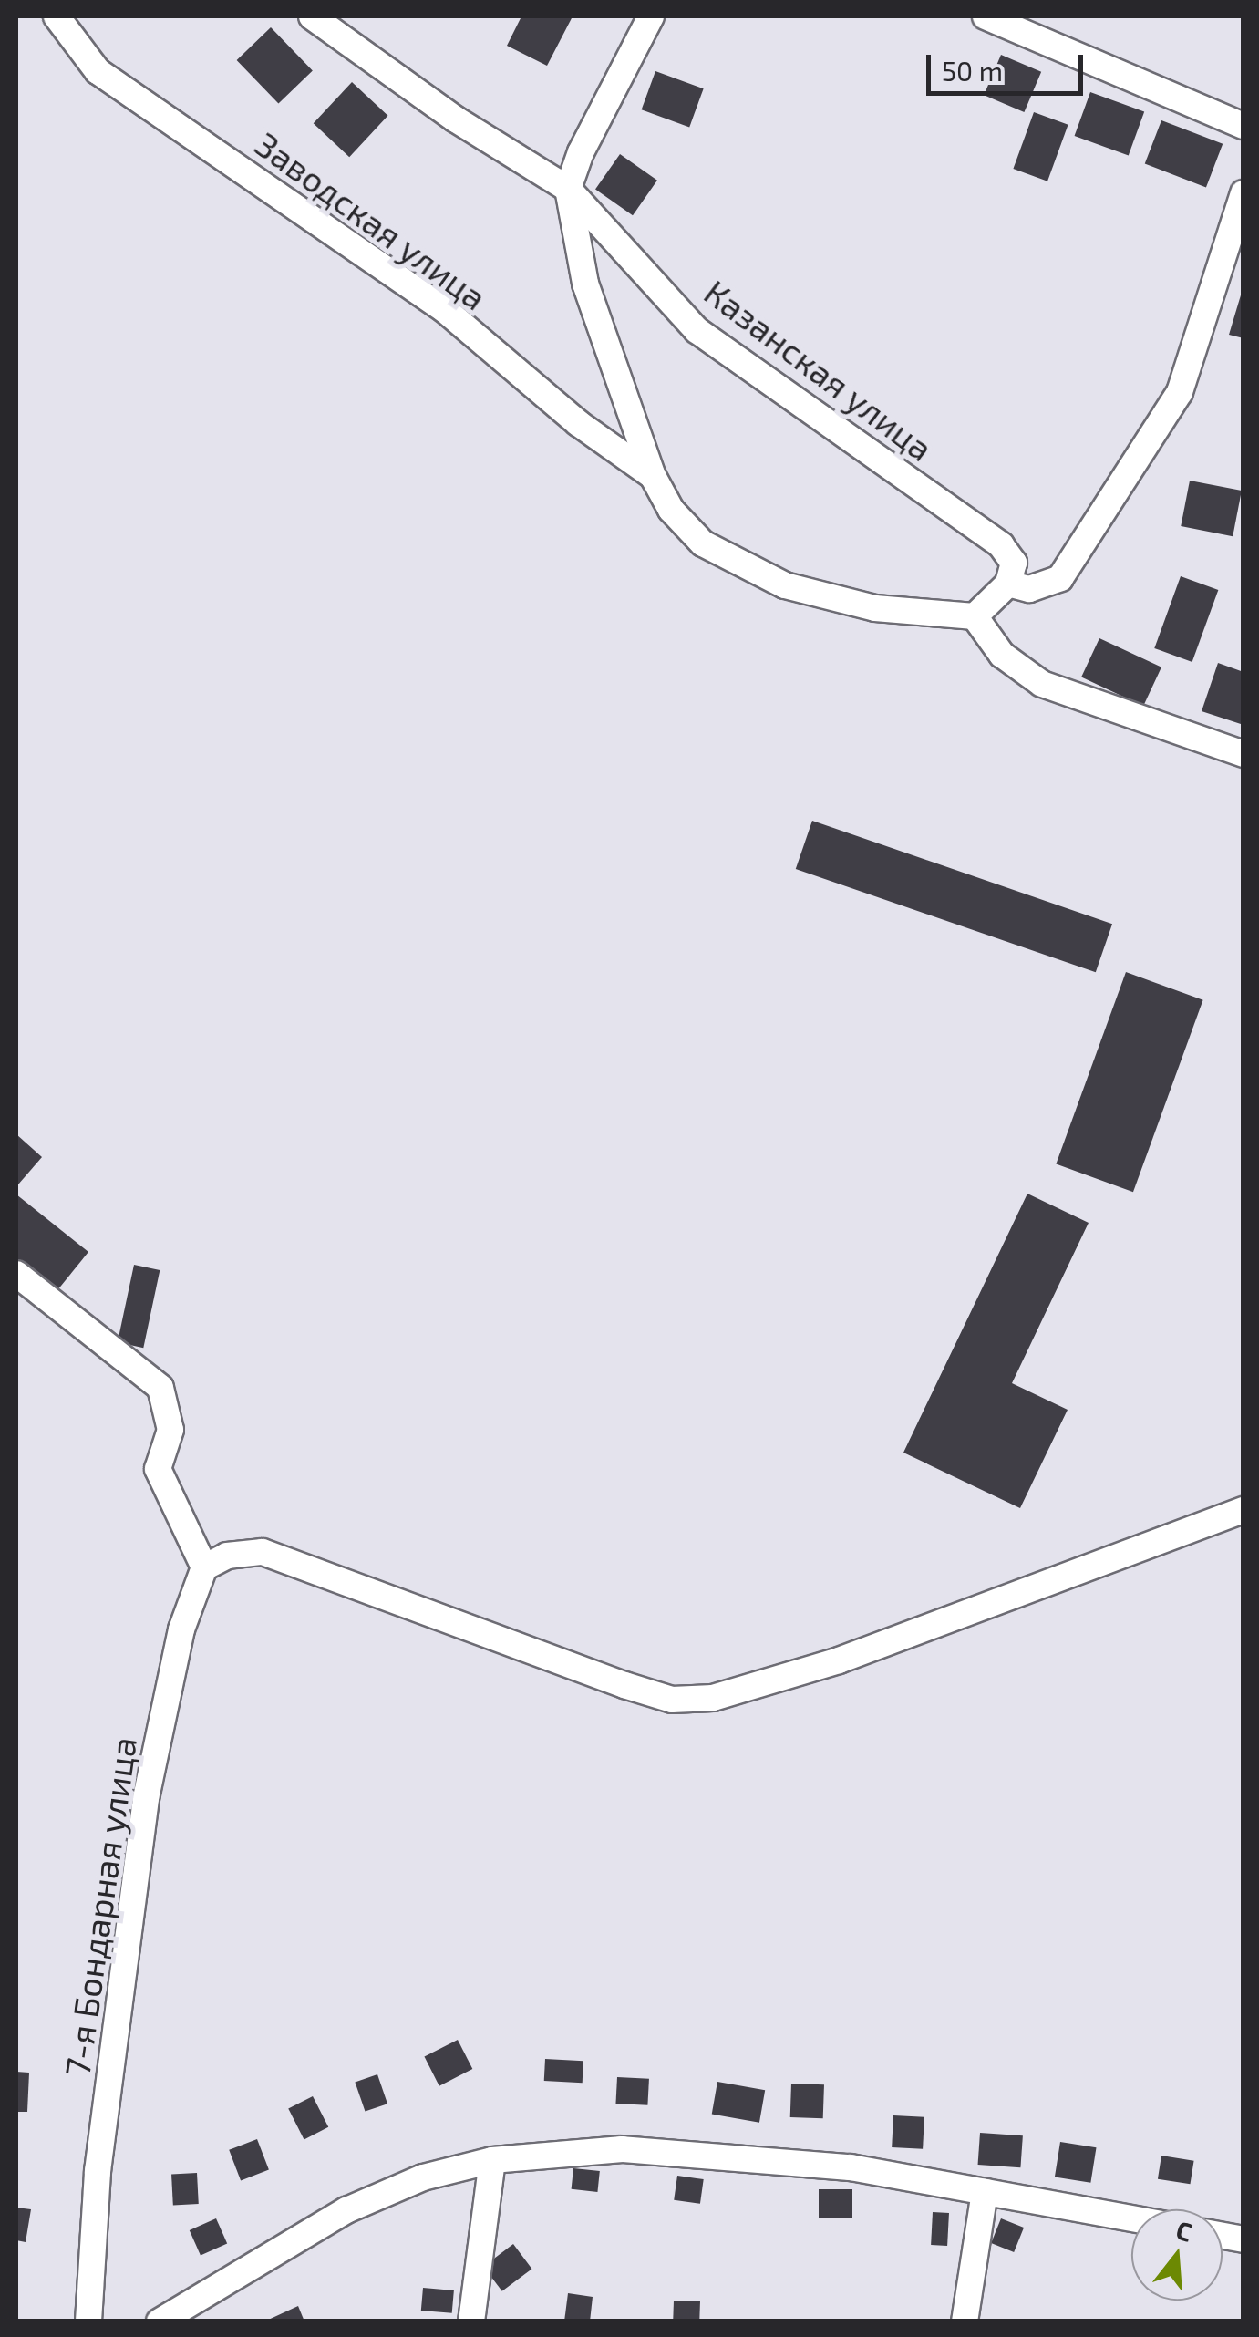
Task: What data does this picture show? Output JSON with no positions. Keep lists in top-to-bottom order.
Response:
{
  "streets": {
    "street": ["Заводская улица", "Казанская улица", "7-я Бондарная улица"]
  },
  "scale_bar": "50 m",
  "north": "top"
}
